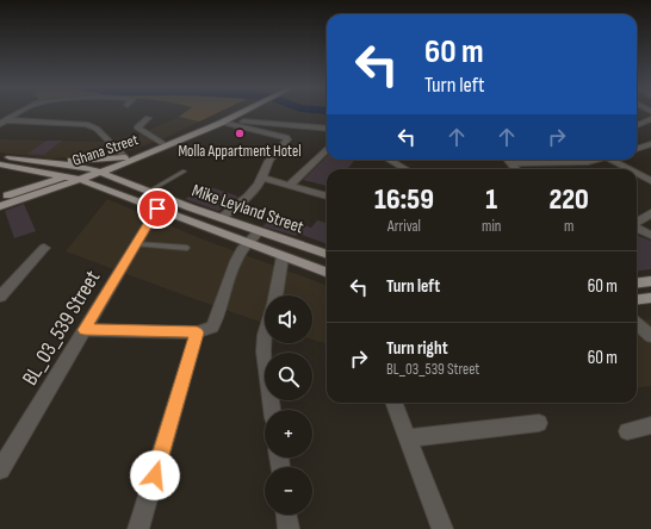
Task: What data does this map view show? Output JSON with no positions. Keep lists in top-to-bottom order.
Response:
{
  "streets": {
    "main road": ["Ghana Street", "Mike Leyland Street"],
    "street": ["BL_03_539 Street"]
  },
  "crossings": [
    ["Ghana Street", "Mike Leyland Street"],
    ["Mike Leyland Street", "BL_03_539 Street"]
  ],
  "places": ["Molla Appartment Hotel"],
  "page": {
    "turn": ["60 m", "Turn left"],
    "eta": [
      "16:59",
      "Arrival",
      "1",
      "min",
      "220",
      "m"
    ],
    "list": [
      {
        "name": "Turn left",
        "value": "60 m"
      },
      {
        "name": "Turn right",
        "note": "BL_03_539 Street",
        "value": "60 m"
      }
    ],
    "map_buttons": ["+", "−"]
  }
}
